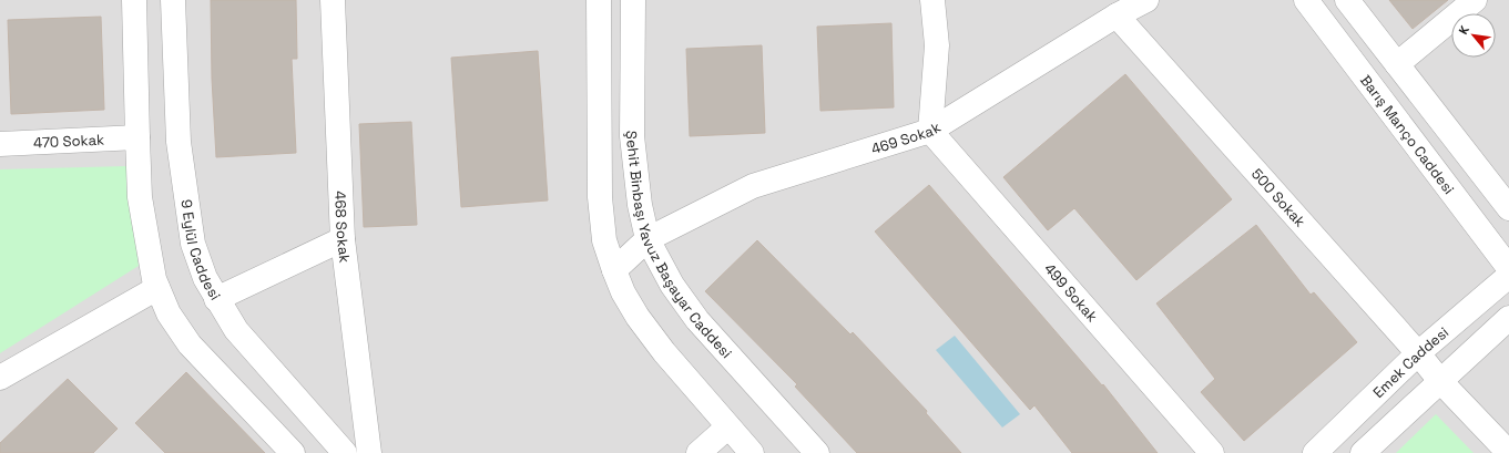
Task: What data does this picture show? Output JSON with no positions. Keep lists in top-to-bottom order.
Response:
{
  "streets": {
    "street": [
      "Barış Manço Caddesi",
      "469 Sokak",
      "470 Sokak",
      "500 Sokak",
      "468 Sokak",
      "Şehit Binbaşı Yavuz Başayar Caddesi",
      "9 Eylül Caddesi",
      "499 Sokak",
      "Emek Caddesi"
    ]
  },
  "crossings": [
    ["469 Sokak", "500 Sokak"],
    ["469 Sokak", "Şehit Binbaşı Yavuz Başayar Caddesi"],
    ["469 Sokak", "499 Sokak"],
    ["500 Sokak", "Emek Caddesi"]
  ],
  "north": "top left"
}
